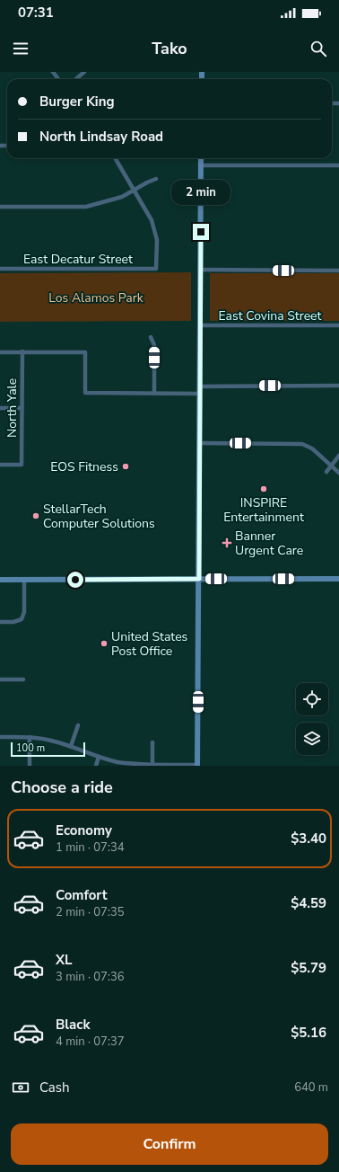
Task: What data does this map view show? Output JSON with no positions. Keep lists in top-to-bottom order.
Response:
{
  "streets": {
    "street": ["East Decatur Street", "East Covina Street", "North Yale"]
  },
  "parks": ["Los Alamos Park"],
  "places": {
    "other": [
      "EOS Fitness",
      "INSPIRE Entertainment",
      "StellarTech Computer Solutions",
      "United States Post Office"
    ],
    "health": ["Banner Urgent Care"]
  },
  "scale_bar": "100 m",
  "page": {
    "status": "07:31",
    "header": "Tako",
    "banner": ["Burger King", "North Lindsay Road"],
    "bubble": "2 min",
    "scale": "100 m",
    "heading": "Choose a ride",
    "list": [
      {
        "name": "Economy",
        "note": "1 min · 07:34",
        "value": "$3.40"
      },
      {
        "name": "Comfort",
        "note": "2 min · 07:35",
        "value": "$4.59"
      },
      {
        "name": "XL",
        "note": "3 min · 07:36",
        "value": "$5.79"
      },
      {
        "name": "Black",
        "note": "4 min · 07:37",
        "value": "$5.16"
      }
    ],
    "pay": ["Cash", "640 m"],
    "buttons": "Confirm"
  }
}
